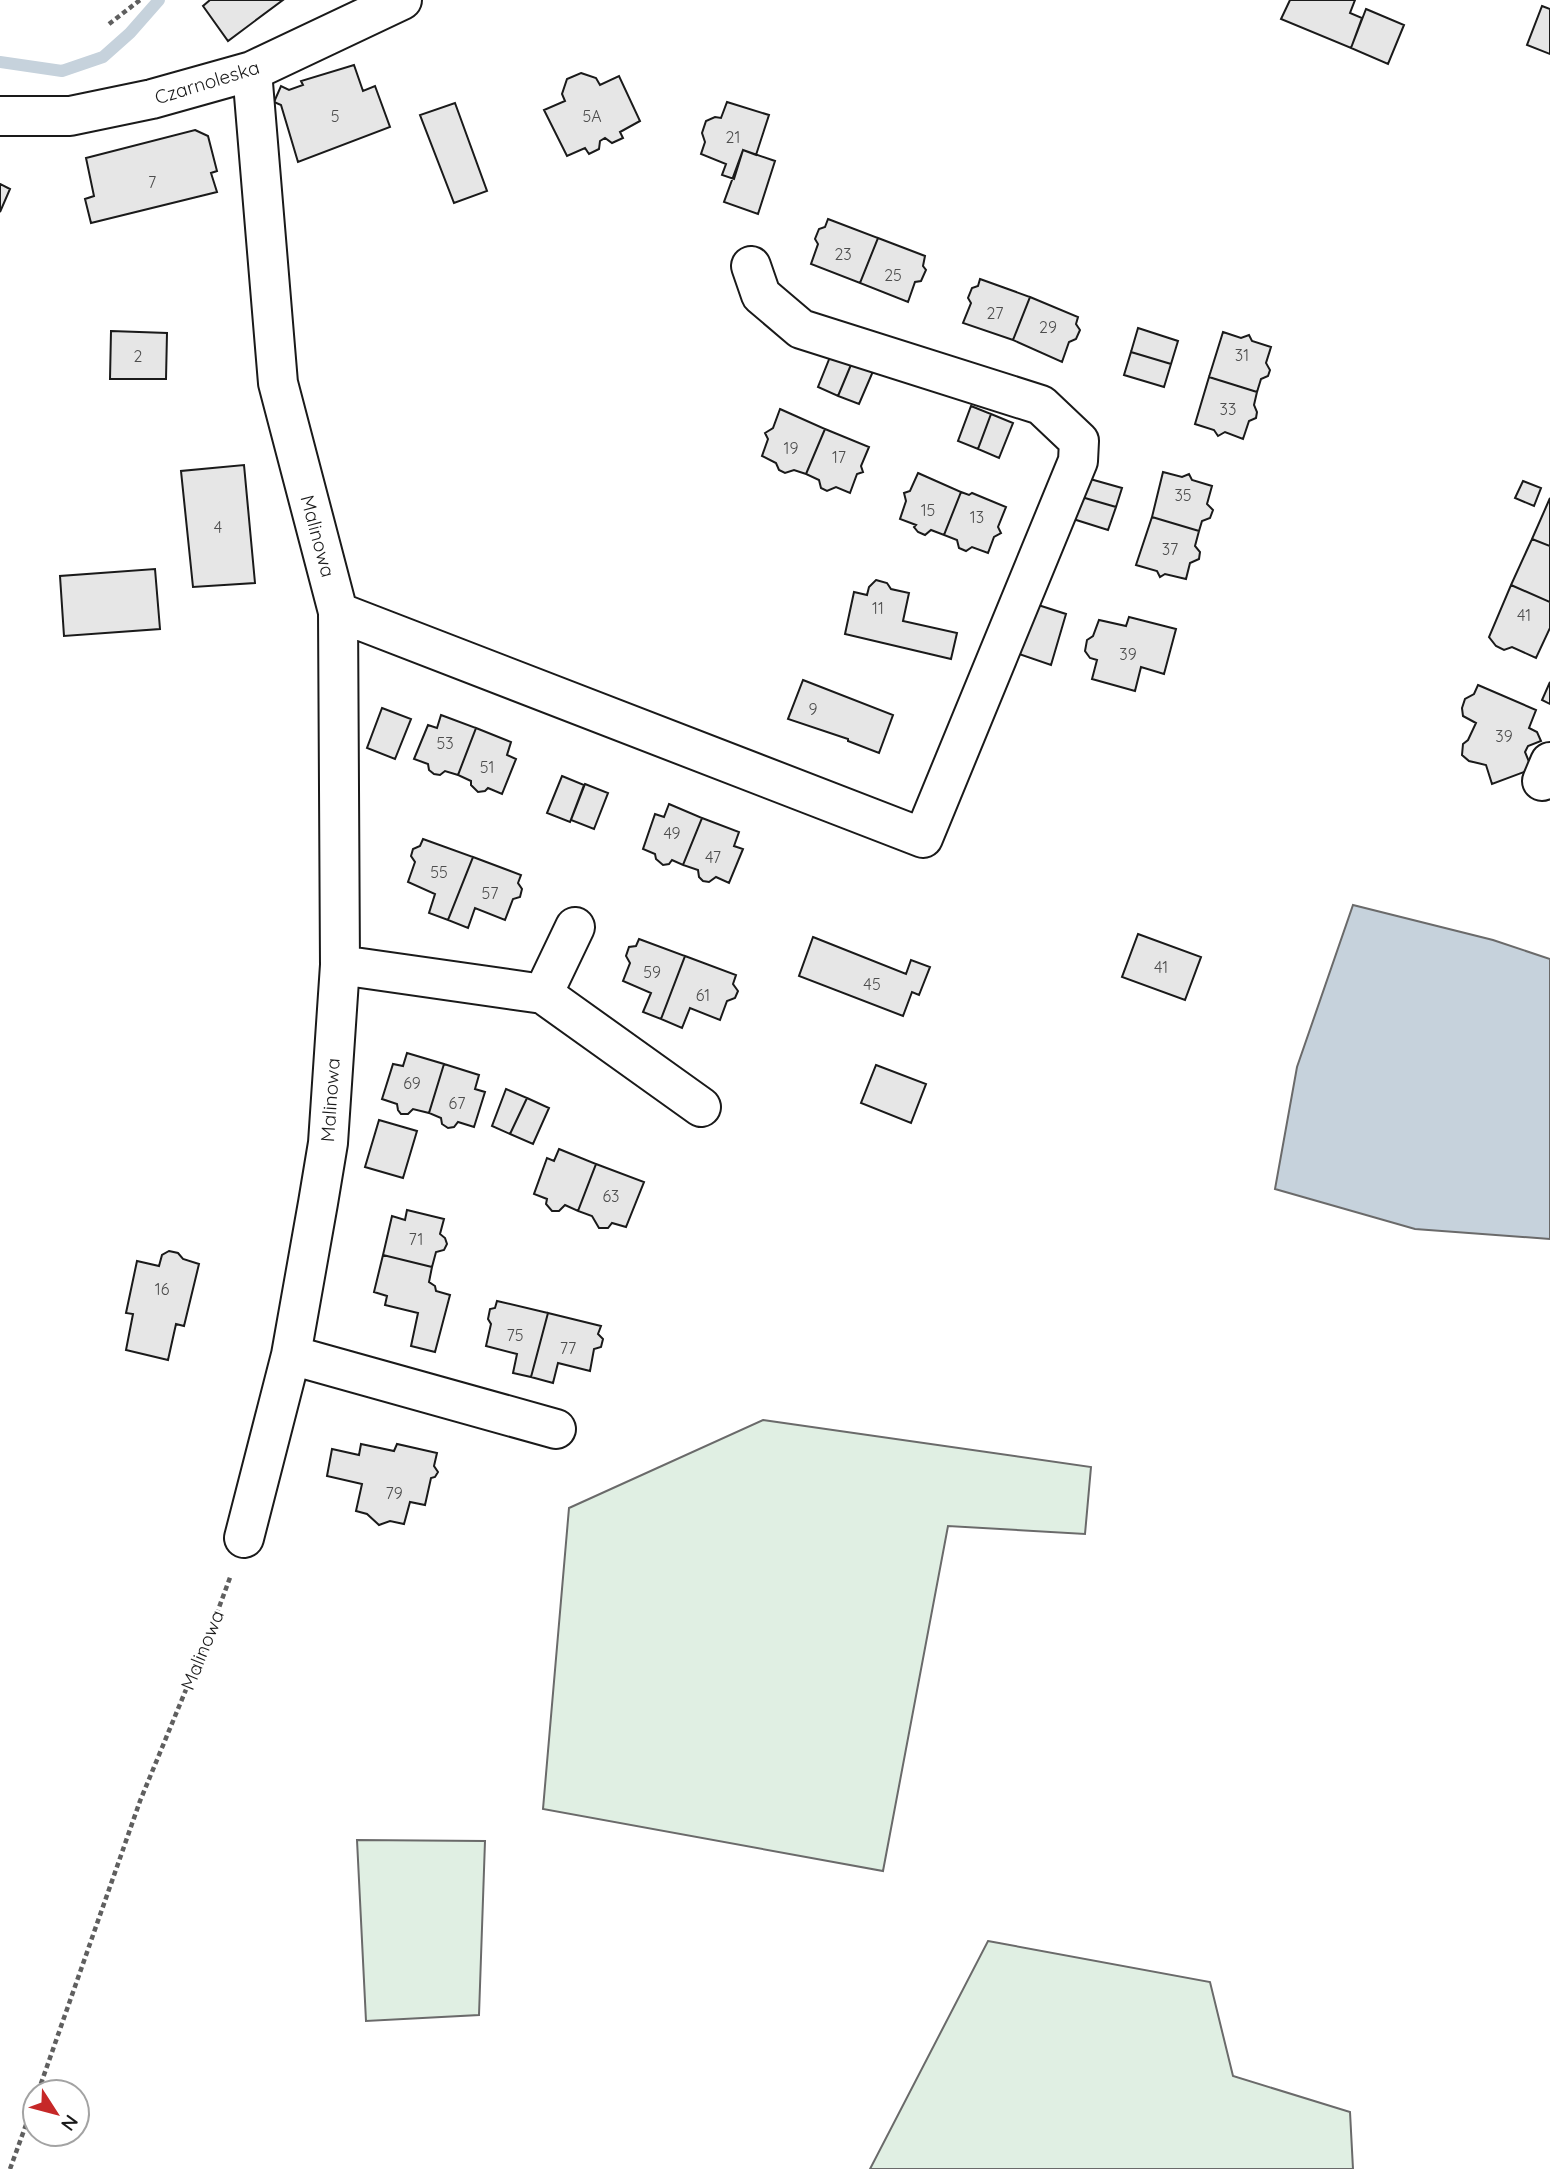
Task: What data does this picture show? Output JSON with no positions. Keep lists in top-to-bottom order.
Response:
{
  "streets": {
    "street": ["Czarnoleska", "Malinowa"]
  },
  "crossings": [
    ["Czarnoleska", "Malinowa"]
  ],
  "house_numbers": [
    "5",
    "5A",
    "21",
    "7",
    "23",
    "25",
    "27",
    "29",
    "31",
    "2",
    "33",
    "19",
    "17",
    "35",
    "15",
    "13",
    "4",
    "37",
    "11",
    "41",
    "39",
    "9",
    "39",
    "53",
    "51",
    "49",
    "47",
    "55",
    "57",
    "41",
    "59",
    "45",
    "61",
    "69",
    "67",
    "63",
    "71",
    "16",
    "75",
    "77",
    "79"
  ],
  "north": "bottom right"
}
